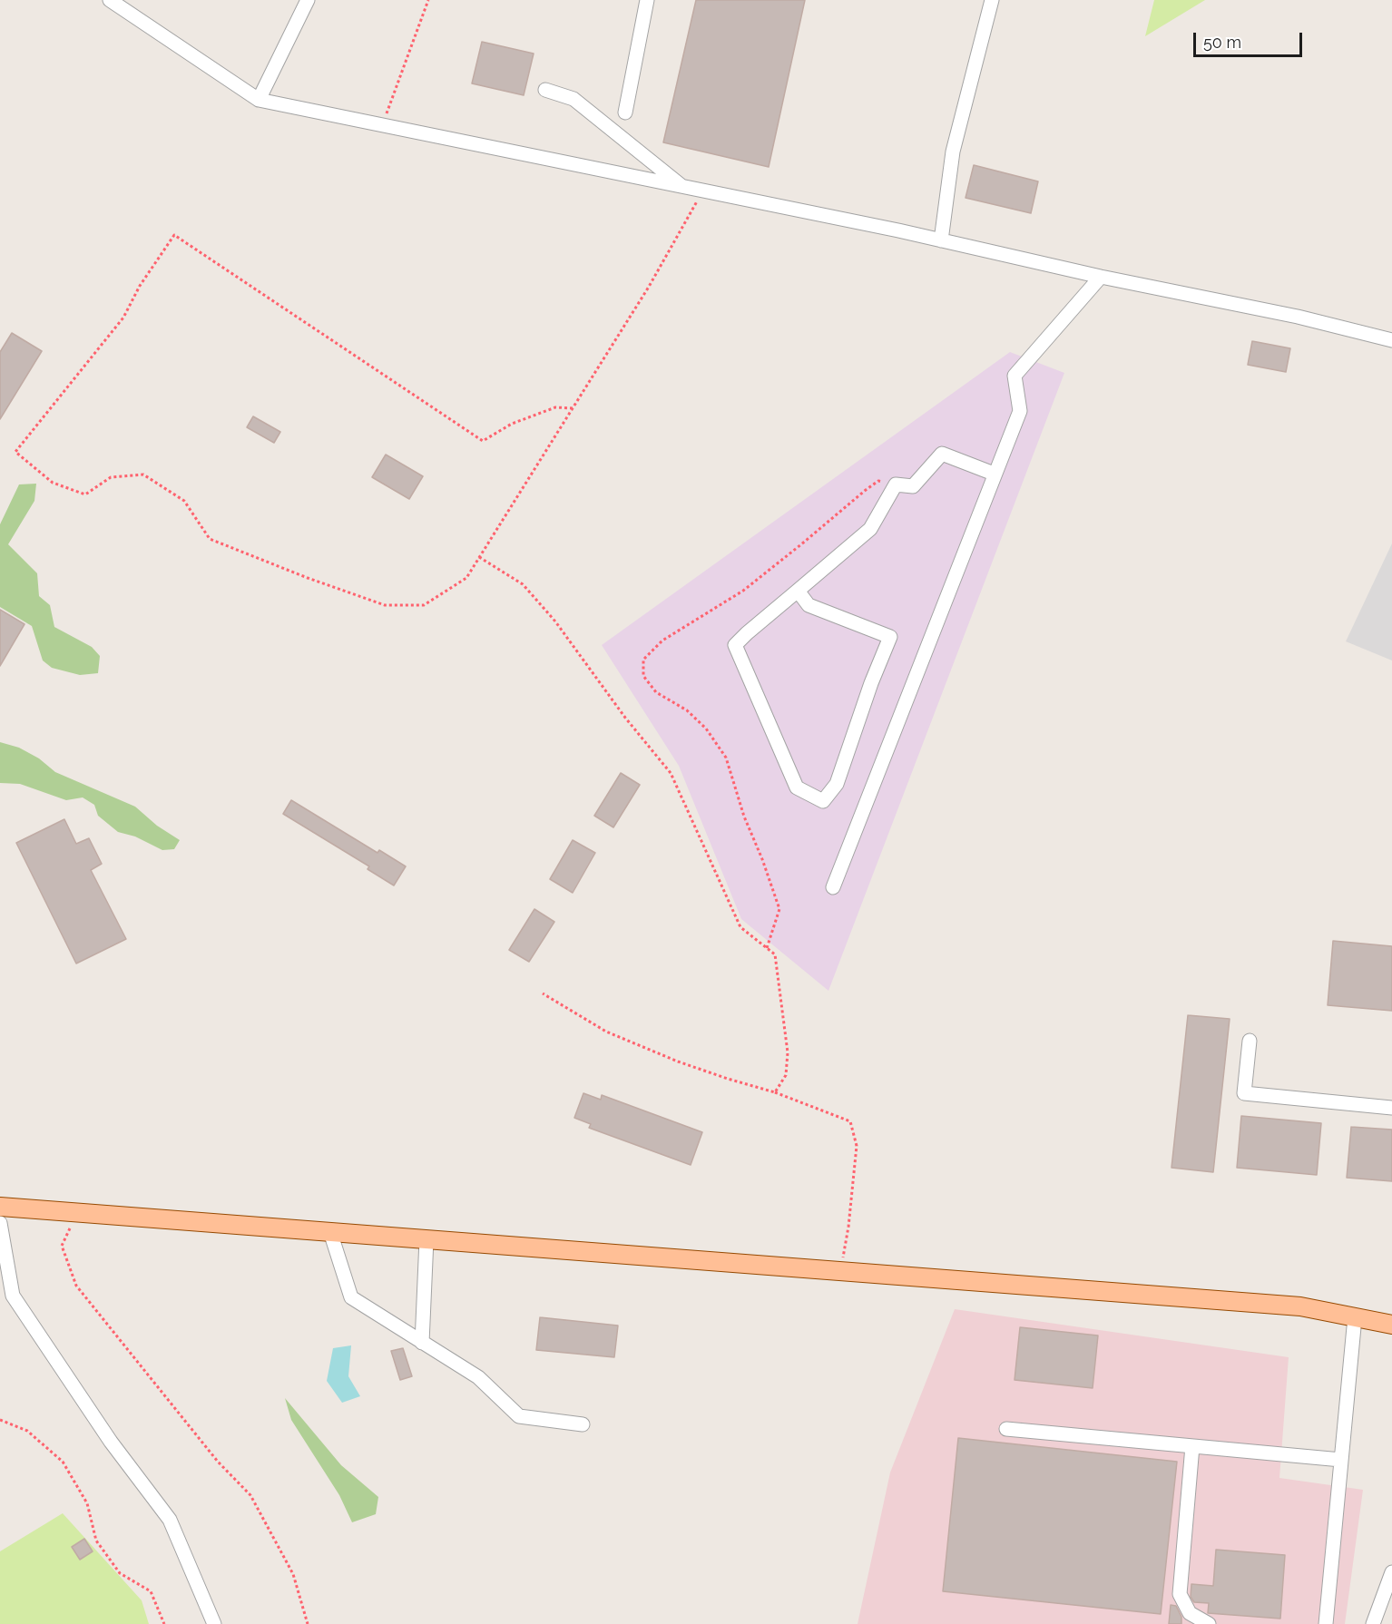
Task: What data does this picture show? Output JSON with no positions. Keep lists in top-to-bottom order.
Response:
{
  "scale_bar": "50 m"
}
